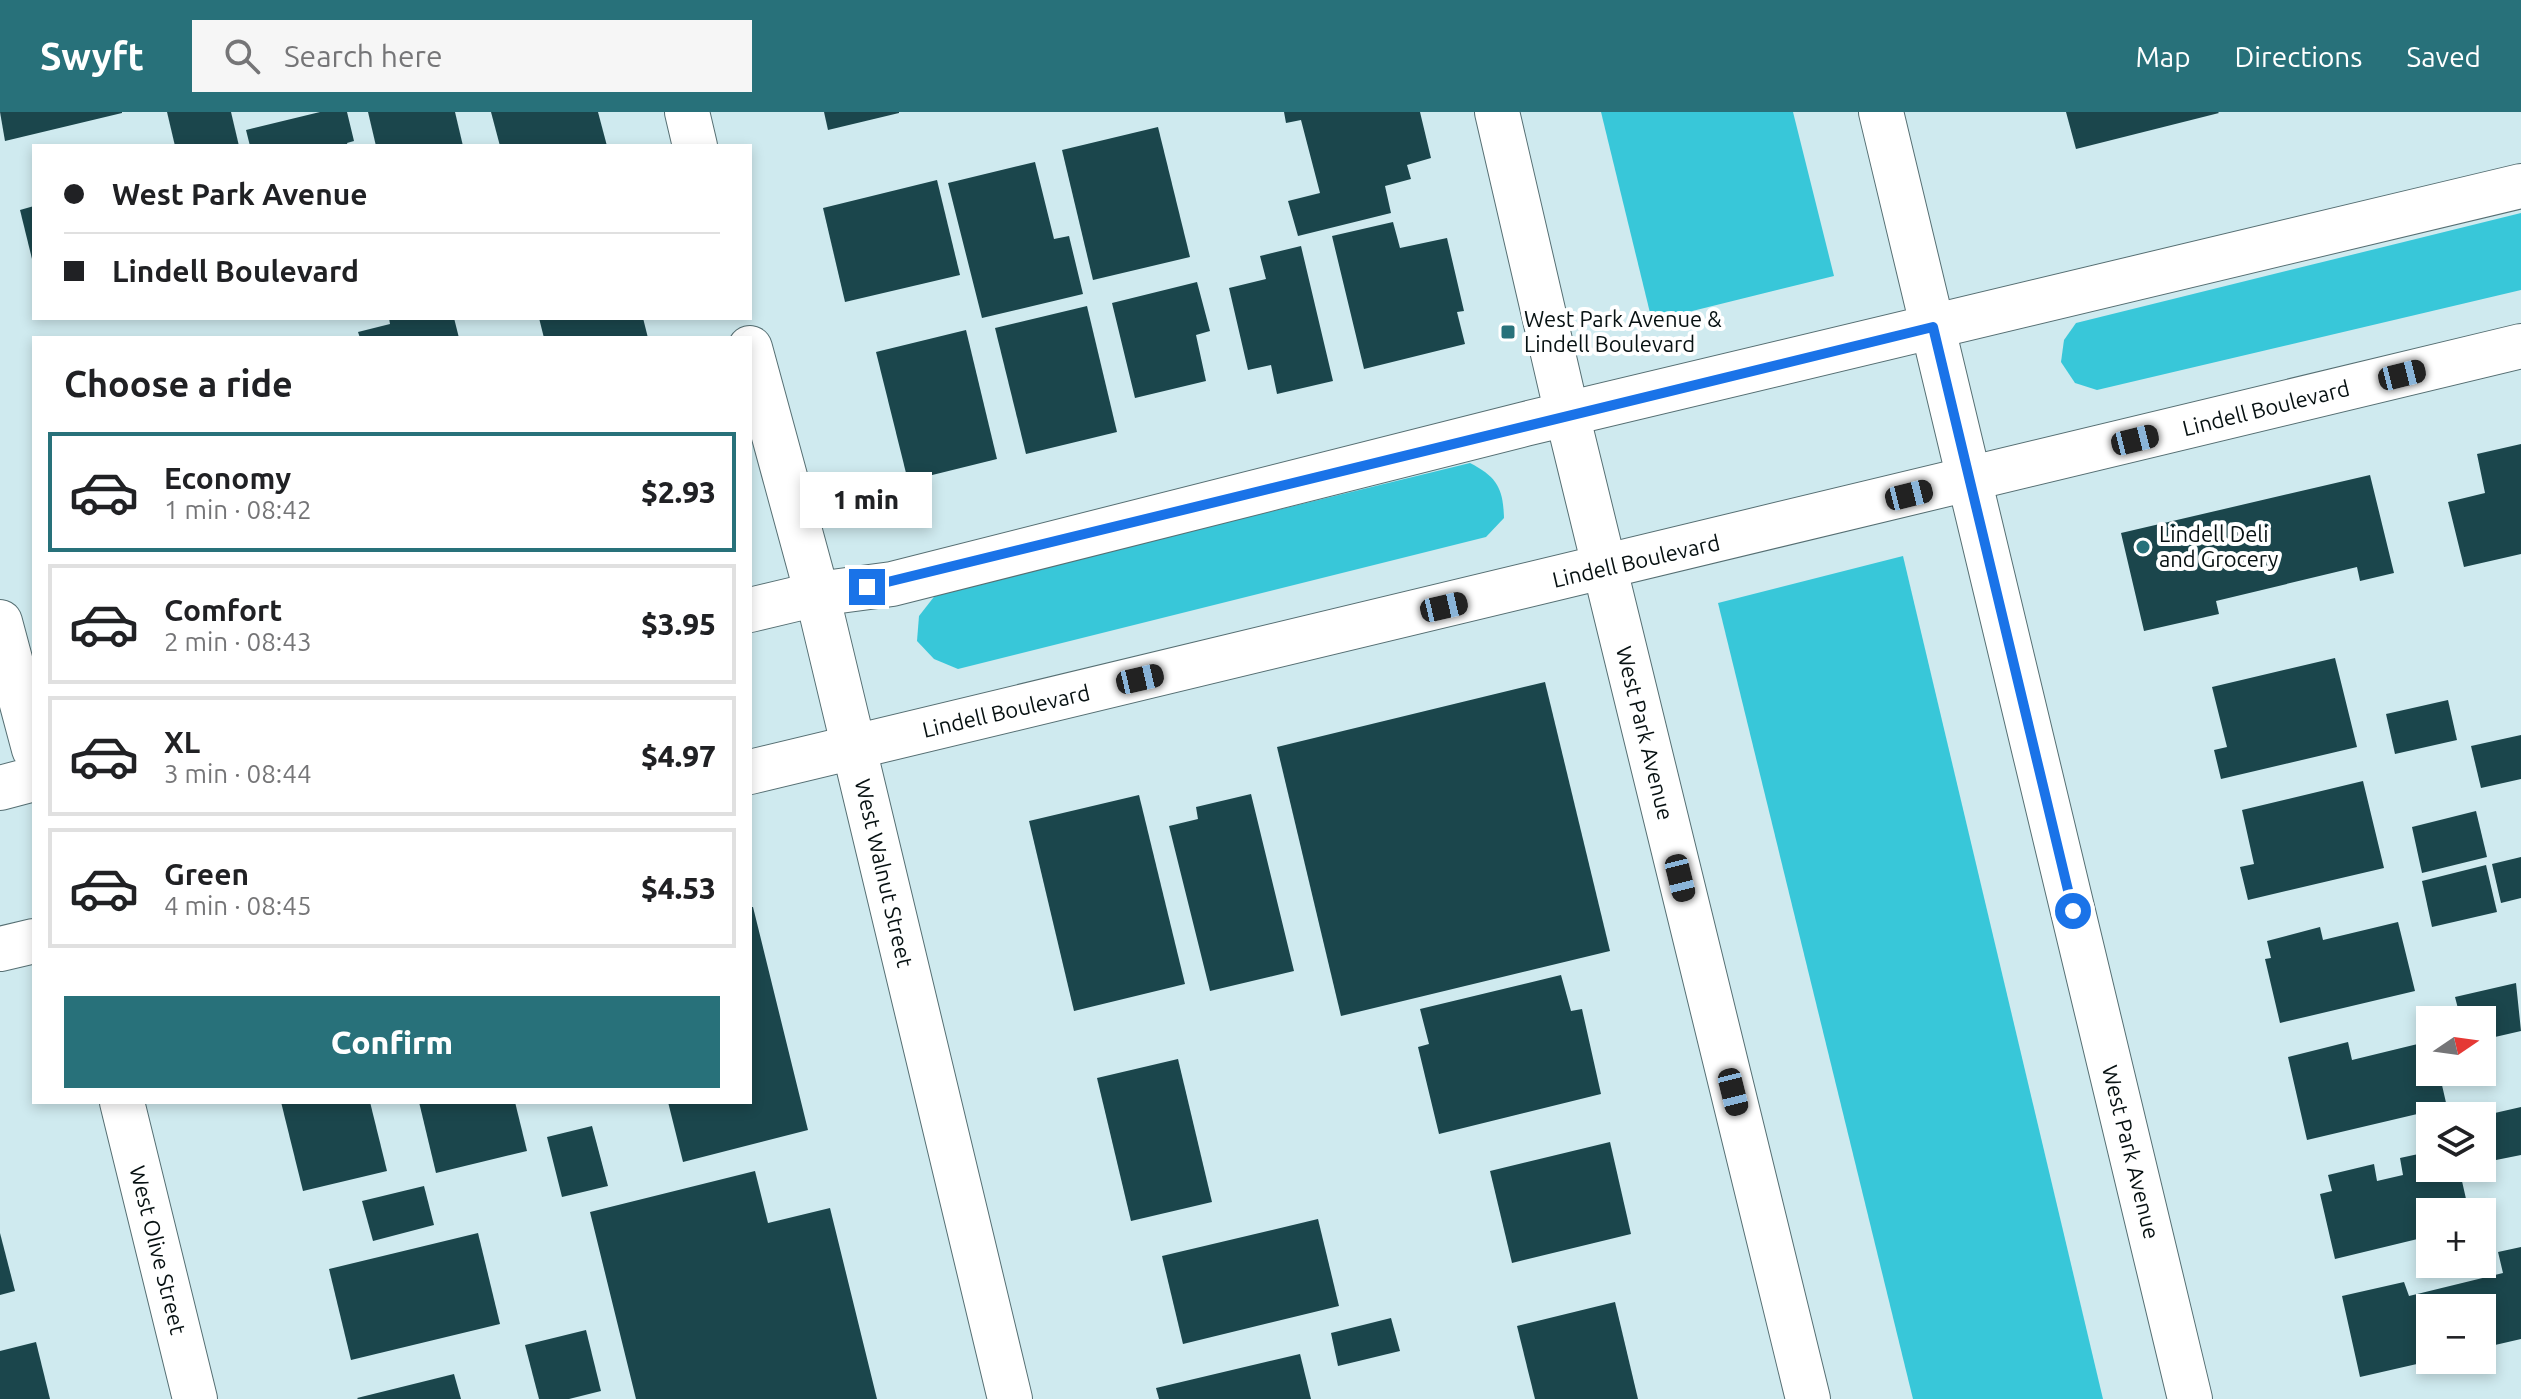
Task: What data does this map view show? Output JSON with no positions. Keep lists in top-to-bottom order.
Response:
{
  "streets": {
    "main road": [
      "Lindell Boulevard",
      "West Park Avenue",
      "West Walnut Street",
      "West Olive Street"
    ]
  },
  "crossings": [
    ["Lindell Boulevard", "West Park Avenue"],
    ["Lindell Boulevard", "West Walnut Street"]
  ],
  "places": {
    "transit": ["West Park Avenue & Lindell Boulevard"],
    "other": ["Lindell Deli and Grocery"]
  },
  "north": "right",
  "page": {
    "header": "Swyft",
    "search": "Search here",
    "nav": ["Map", "Directions", "Saved"],
    "banner": ["West Park Avenue", "Lindell Boulevard"],
    "heading": "Choose a ride",
    "list": [
      {
        "name": "Economy",
        "note": "1 min · 08:42",
        "value": "$2.93"
      },
      {
        "name": "Comfort",
        "note": "2 min · 08:43",
        "value": "$3.95"
      },
      {
        "name": "XL",
        "note": "3 min · 08:44",
        "value": "$4.97"
      },
      {
        "name": "Green",
        "note": "4 min · 08:45",
        "value": "$4.53"
      }
    ],
    "bubble": "1 min",
    "buttons": "Confirm",
    "map_buttons": ["+", "−"]
  }
}
